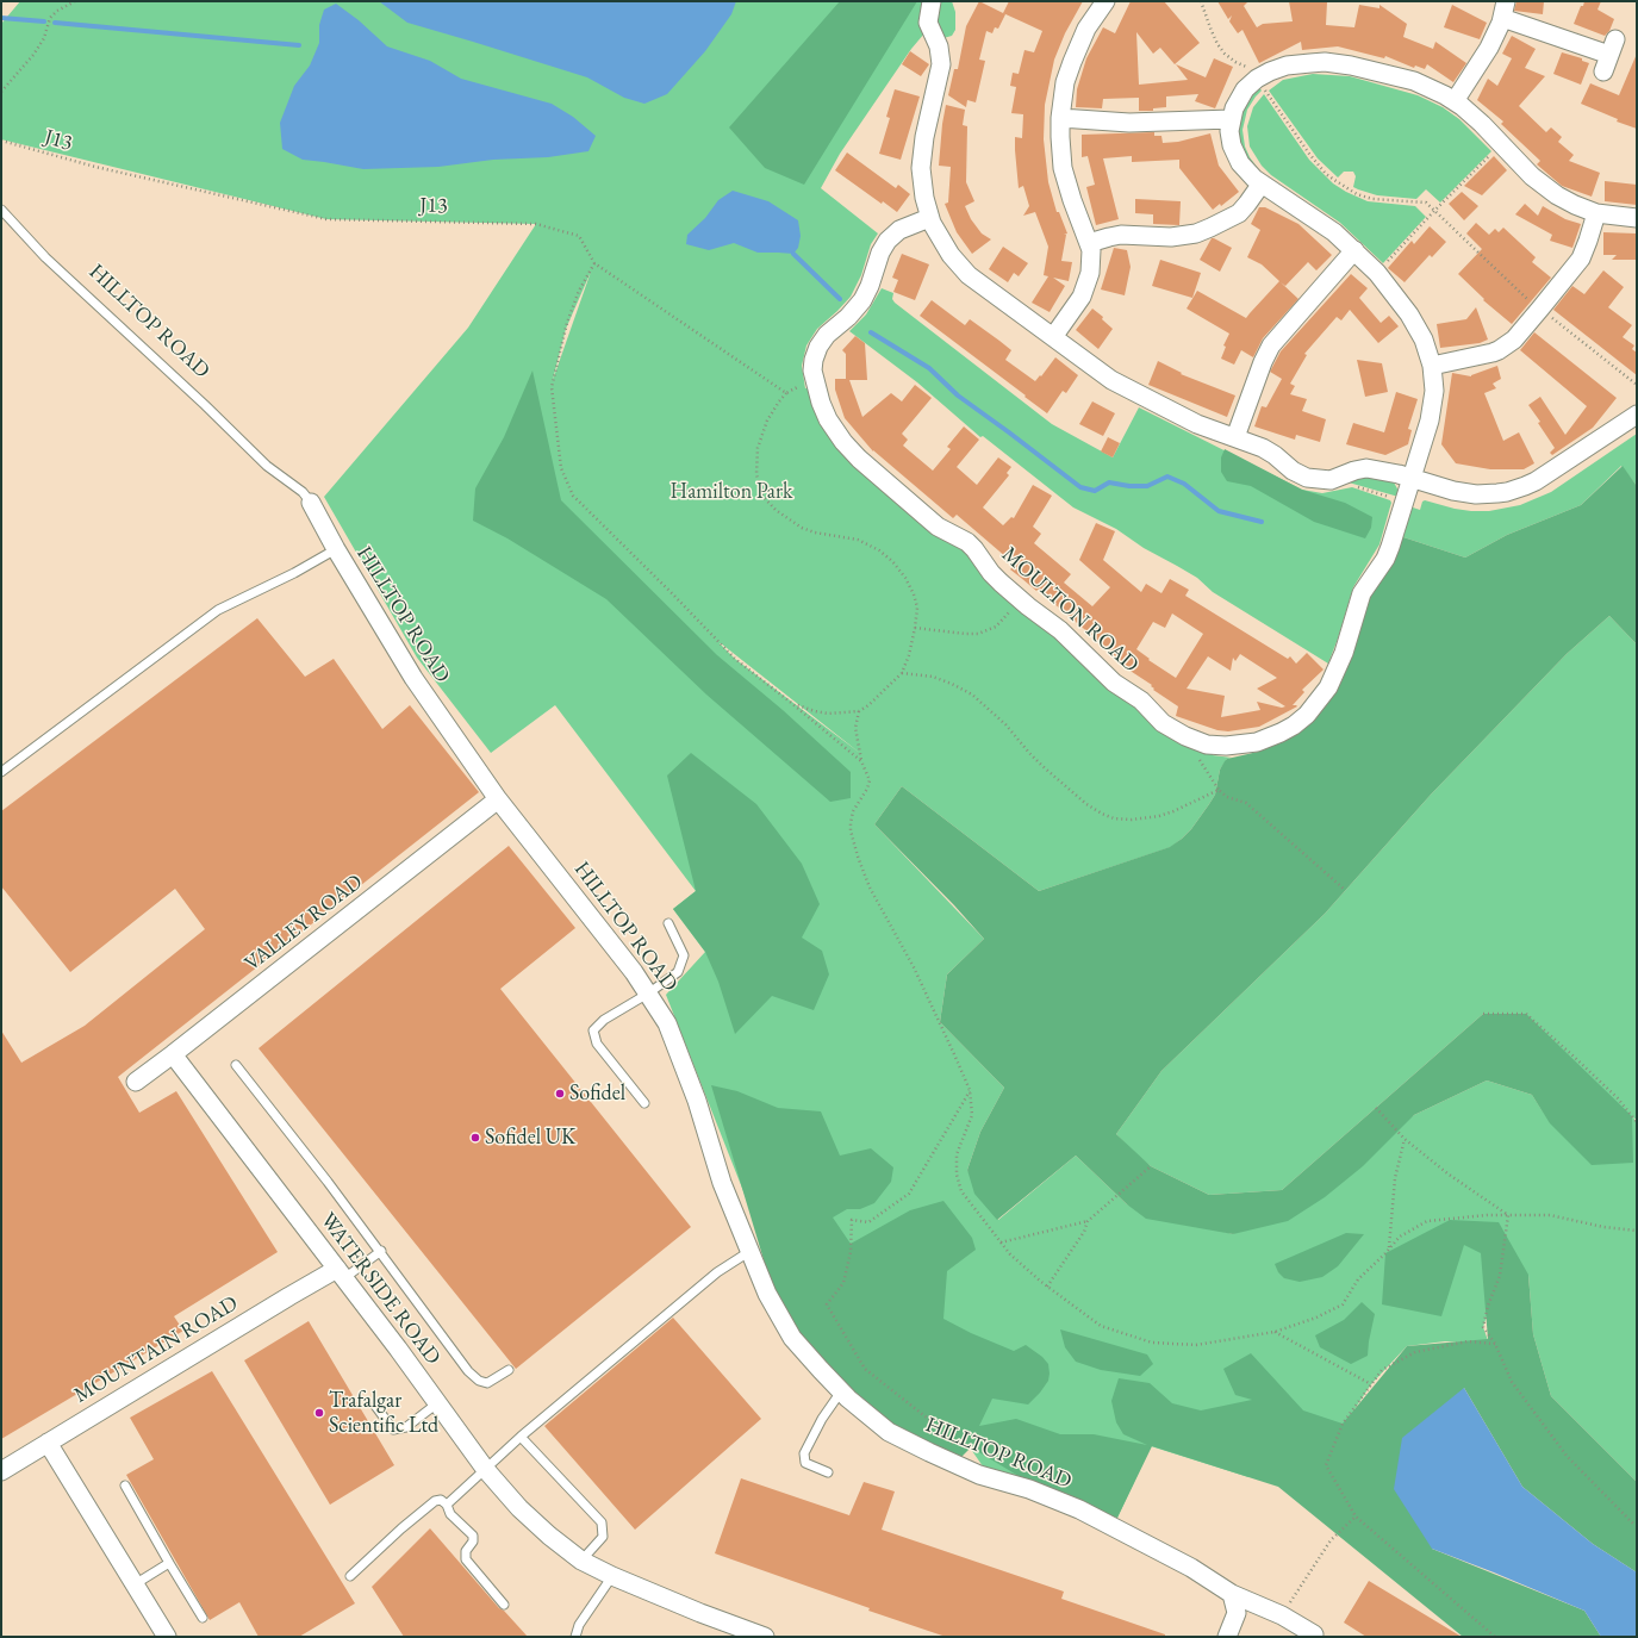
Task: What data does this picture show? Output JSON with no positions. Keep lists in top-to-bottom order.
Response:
{
  "streets": {
    "street": [
      "HILLTOP ROAD",
      "MOULTON ROAD",
      "VALLEY ROAD",
      "WATERSIDE ROAD",
      "MOUNTAIN ROAD"
    ],
    "path": ["J13"]
  },
  "crossings": [
    ["HILLTOP ROAD", "VALLEY ROAD"],
    ["VALLEY ROAD", "WATERSIDE ROAD"],
    ["WATERSIDE ROAD", "MOUNTAIN ROAD"]
  ],
  "parks": ["Hamilton Park"],
  "places": ["Sofidel", "Sofidel UK", "Trafalgar Scientific Ltd"]
}
